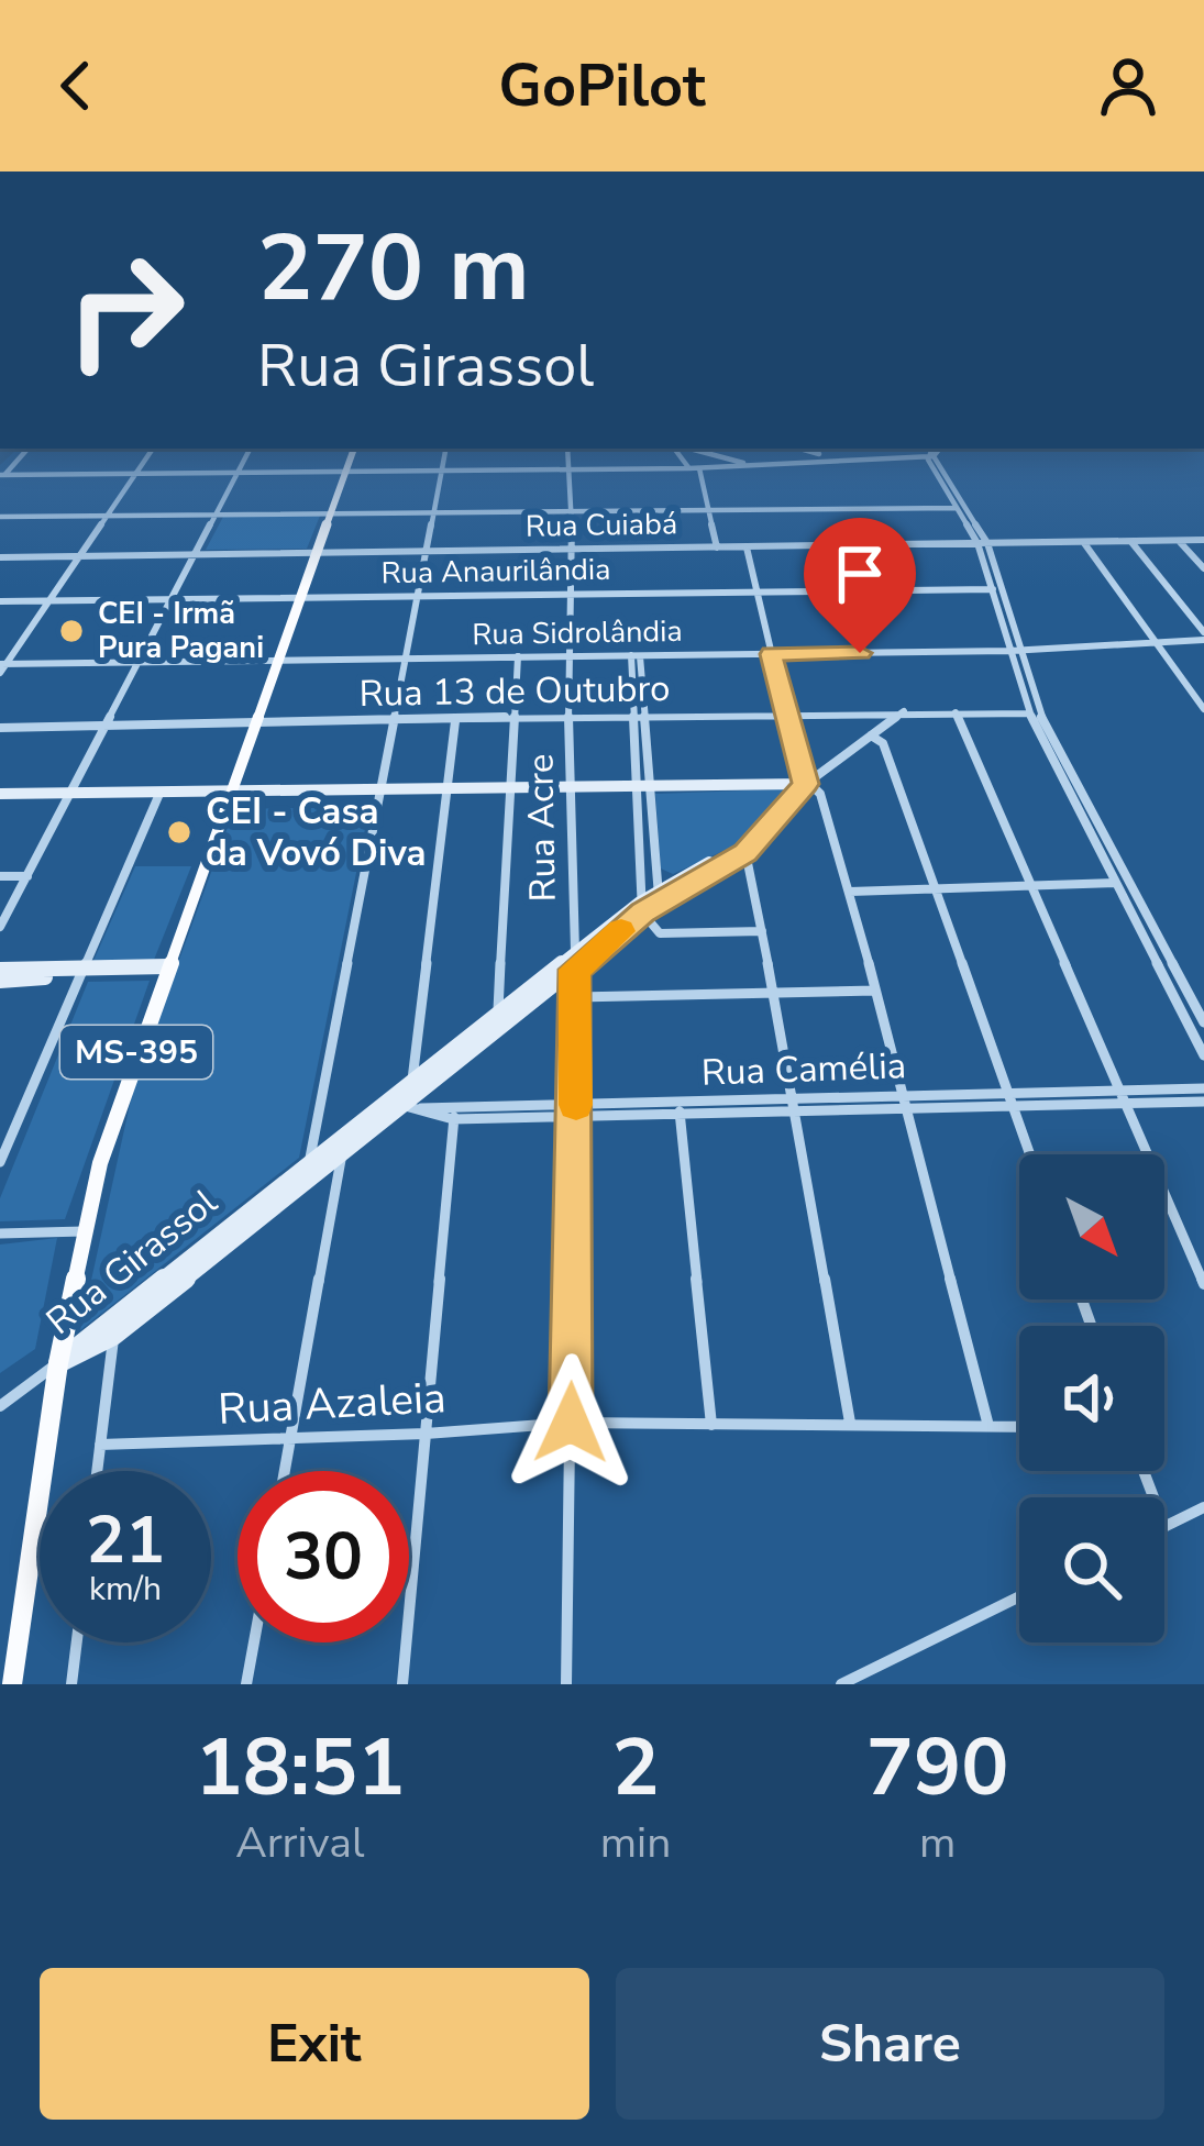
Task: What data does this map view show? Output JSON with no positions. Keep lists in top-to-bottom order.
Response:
{
  "streets": {
    "main road": ["MS-395"],
    "street": [
      "Rua Cuiabá",
      "Rua Anaurilândia",
      "Rua Sidrolândia",
      "Rua 13 de Outubro",
      "Rua Acre",
      "Rua Camélia",
      "Rua Girassol",
      "Rua Azaleia"
    ]
  },
  "crossings": [
    ["Rua Cuiabá", "Rua Acre"],
    ["Rua Cuiabá", "MS-395"],
    ["Rua Anaurilândia", "Rua Acre"],
    ["Rua Anaurilândia", "MS-395"],
    ["Rua Sidrolândia", "Rua Acre"],
    ["Rua Sidrolândia", "MS-395"],
    ["Rua 13 de Outubro", "Rua Acre"],
    ["Rua 13 de Outubro", "MS-395"],
    ["Rua 13 de Outubro", "Rua Girassol"],
    ["Rua Acre", "Rua Girassol"],
    ["Rua Acre", "Rua Azaleia"],
    ["MS-395", "Rua Girassol"]
  ],
  "places": ["CEI - Irmã Pura Pagani", "CEI - Casa da Vovó Diva"],
  "north": "bottom right",
  "page": {
    "header": "GoPilot",
    "turn": ["270 m", "Rua Girassol"],
    "speed": "21 km/h",
    "limit": "30",
    "eta": [
      "18:51",
      "Arrival",
      "2",
      "min",
      "790",
      "m"
    ],
    "buttons": ["Exit", "Share"]
  }
}
